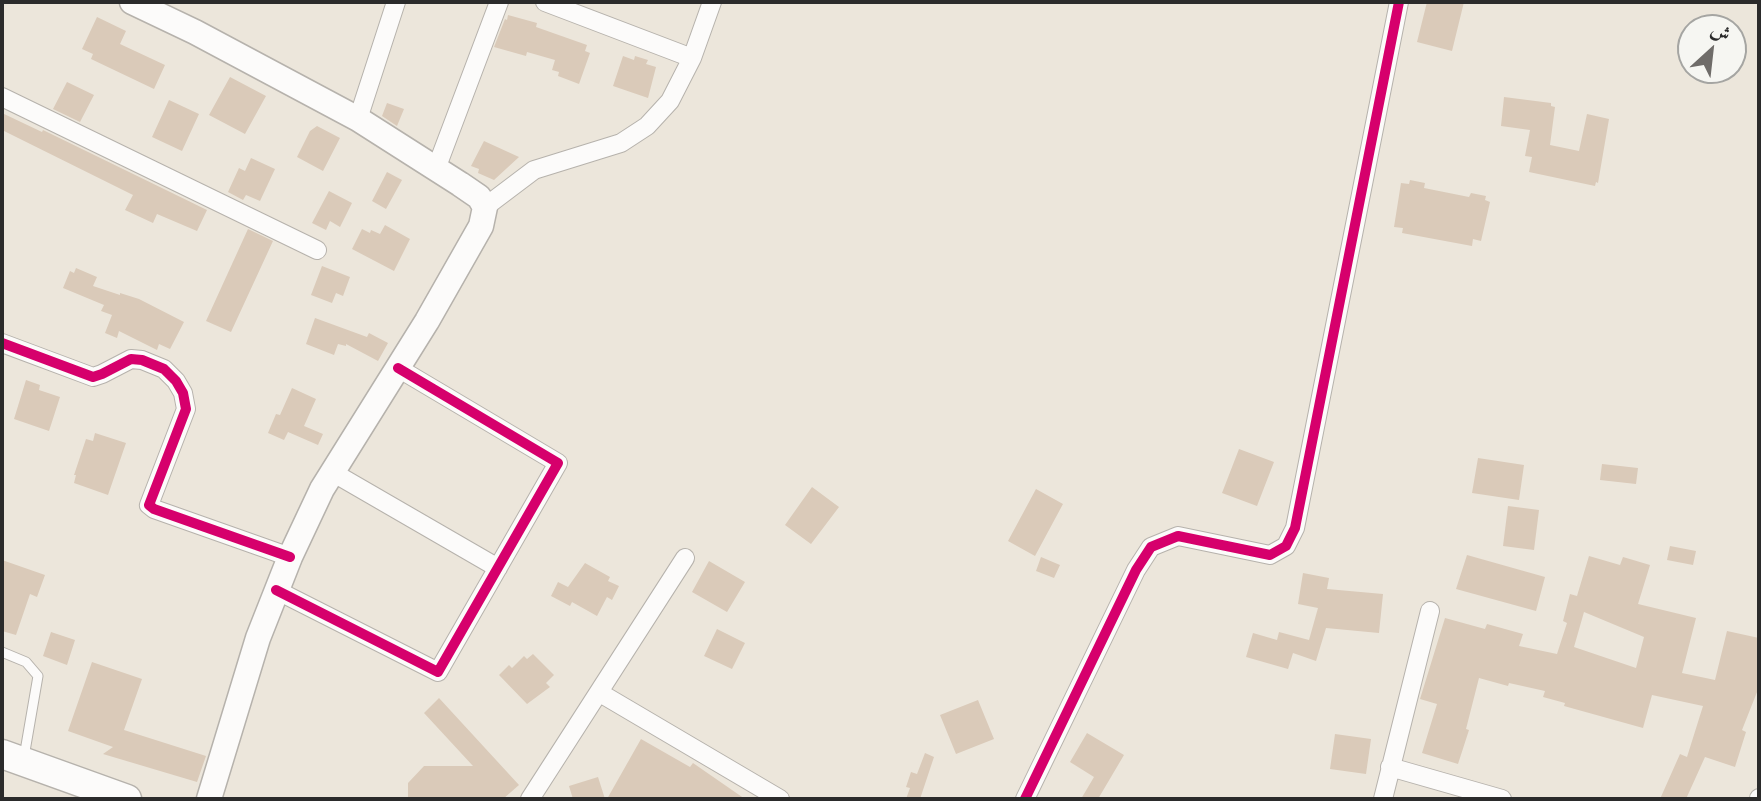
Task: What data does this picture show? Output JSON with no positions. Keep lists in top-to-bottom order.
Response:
{
  "north": "top right"
}
